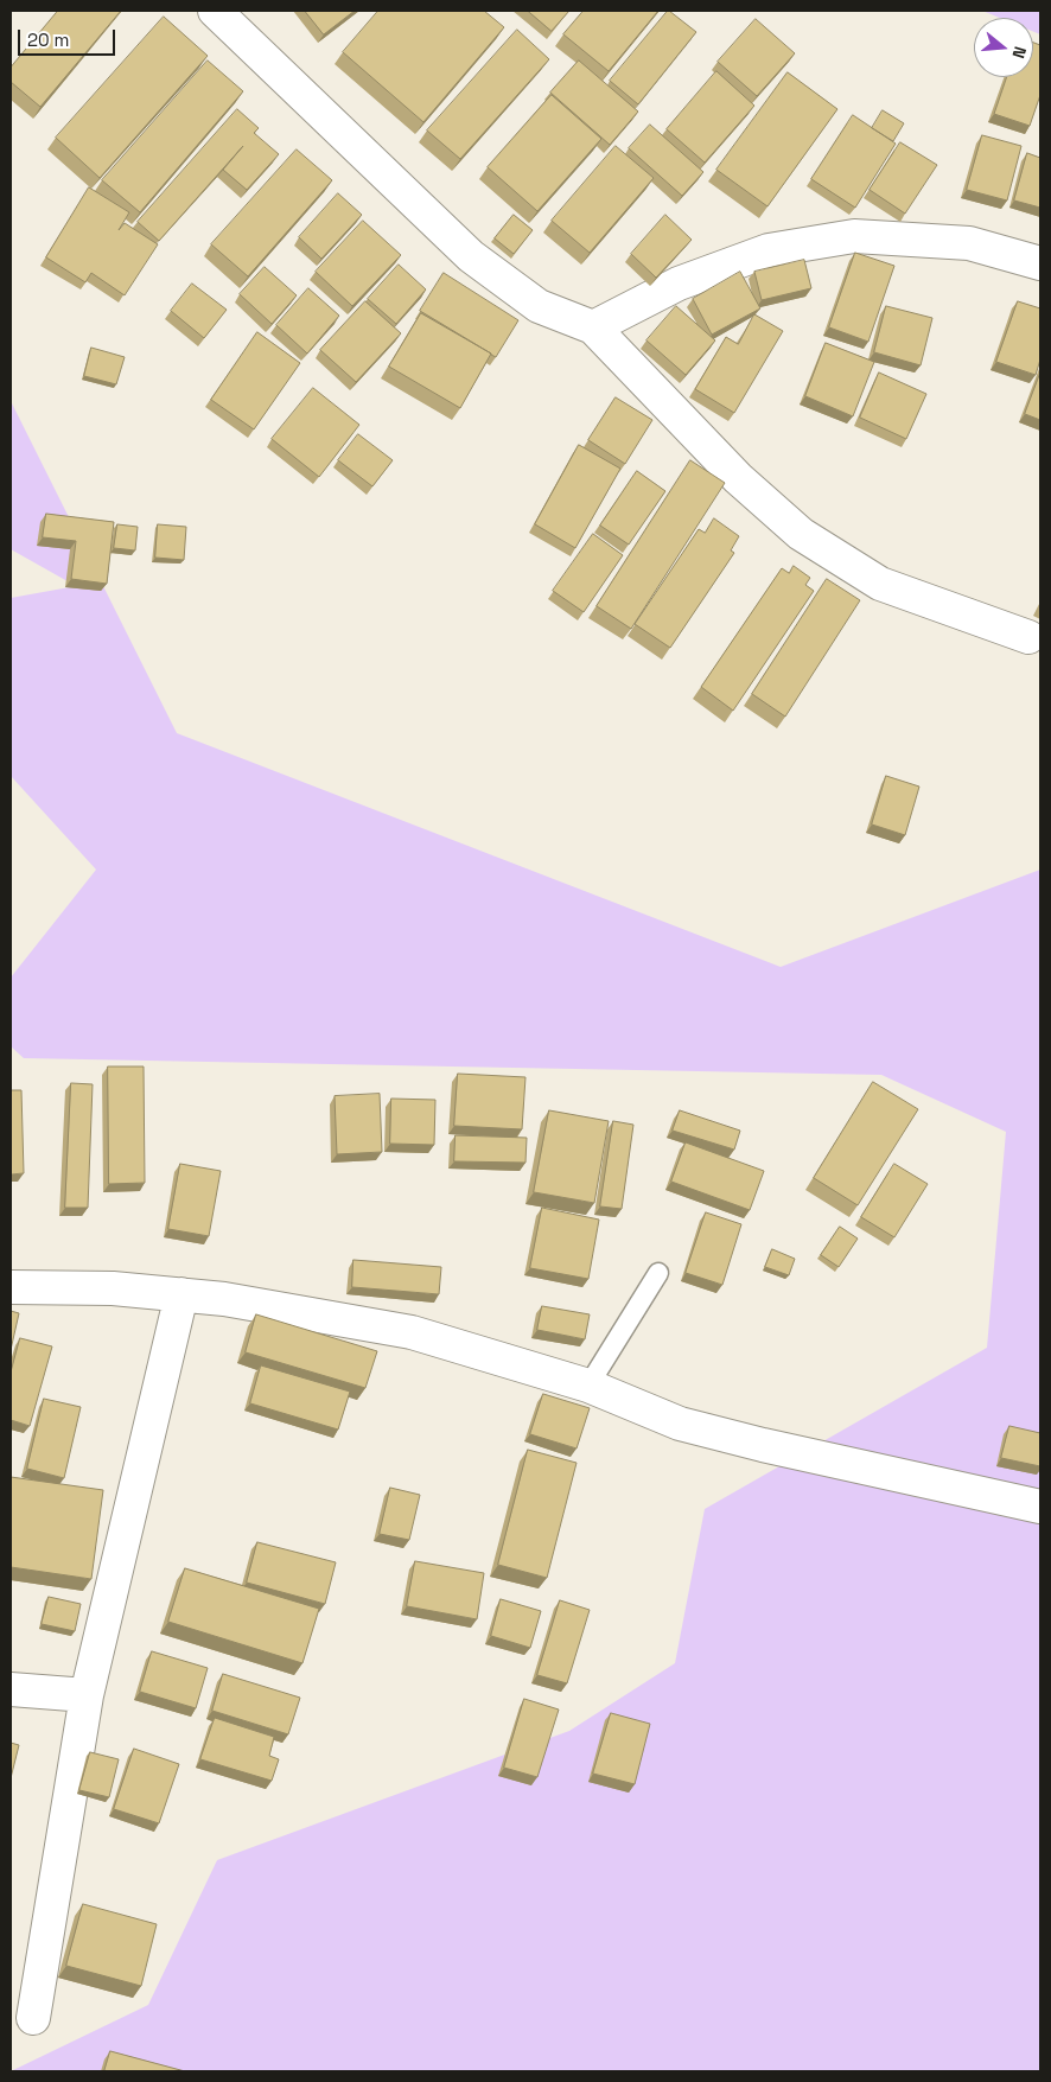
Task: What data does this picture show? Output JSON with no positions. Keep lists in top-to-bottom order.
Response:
{
  "scale_bar": "20 m",
  "north": "right"
}
